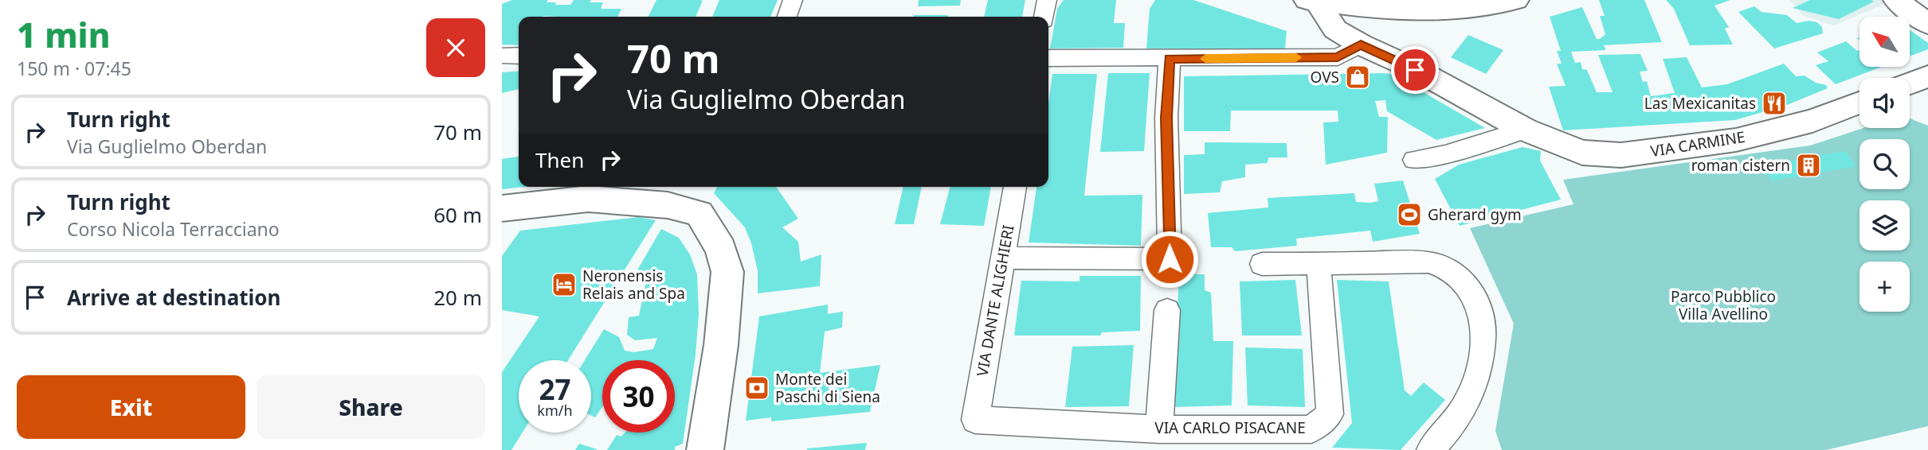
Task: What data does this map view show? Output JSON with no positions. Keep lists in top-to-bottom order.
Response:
{
  "streets": {
    "street": ["VIA CARMINE", "VIA DANTE ALIGHIERI", "VIA CARLO PISACANE"]
  },
  "crossings": [
    ["VIA DANTE ALIGHIERI", "VIA CARLO PISACANE"]
  ],
  "parks": ["Parco Pubblico Villa Avellino"],
  "places": {
    "shop": ["OVS"],
    "restaurant": ["Las Mexicanitas"],
    "building": ["roman cistern"],
    "sports": ["Gherard gym"],
    "hotel": ["Neronensis Relais and Spa"],
    "bank": ["Monte dei Paschi di Siena"]
  },
  "north": "top left",
  "page": {
    "heading": ["1 min", "150 m · 07:45"],
    "map_buttons": "+",
    "turn": ["70 m", "Via Guglielmo Oberdan"],
    "list": [
      {
        "name": "Turn right",
        "note": "Via Guglielmo Oberdan",
        "value": "70 m"
      },
      {
        "name": "Turn right",
        "note": "Corso Nicola Terracciano",
        "value": "60 m"
      },
      {
        "name": "Arrive at destination",
        "value": "20 m"
      }
    ],
    "then": "Then",
    "speed": "27 km/h",
    "limit": "30",
    "buttons": ["Exit", "Share"]
  }
}
